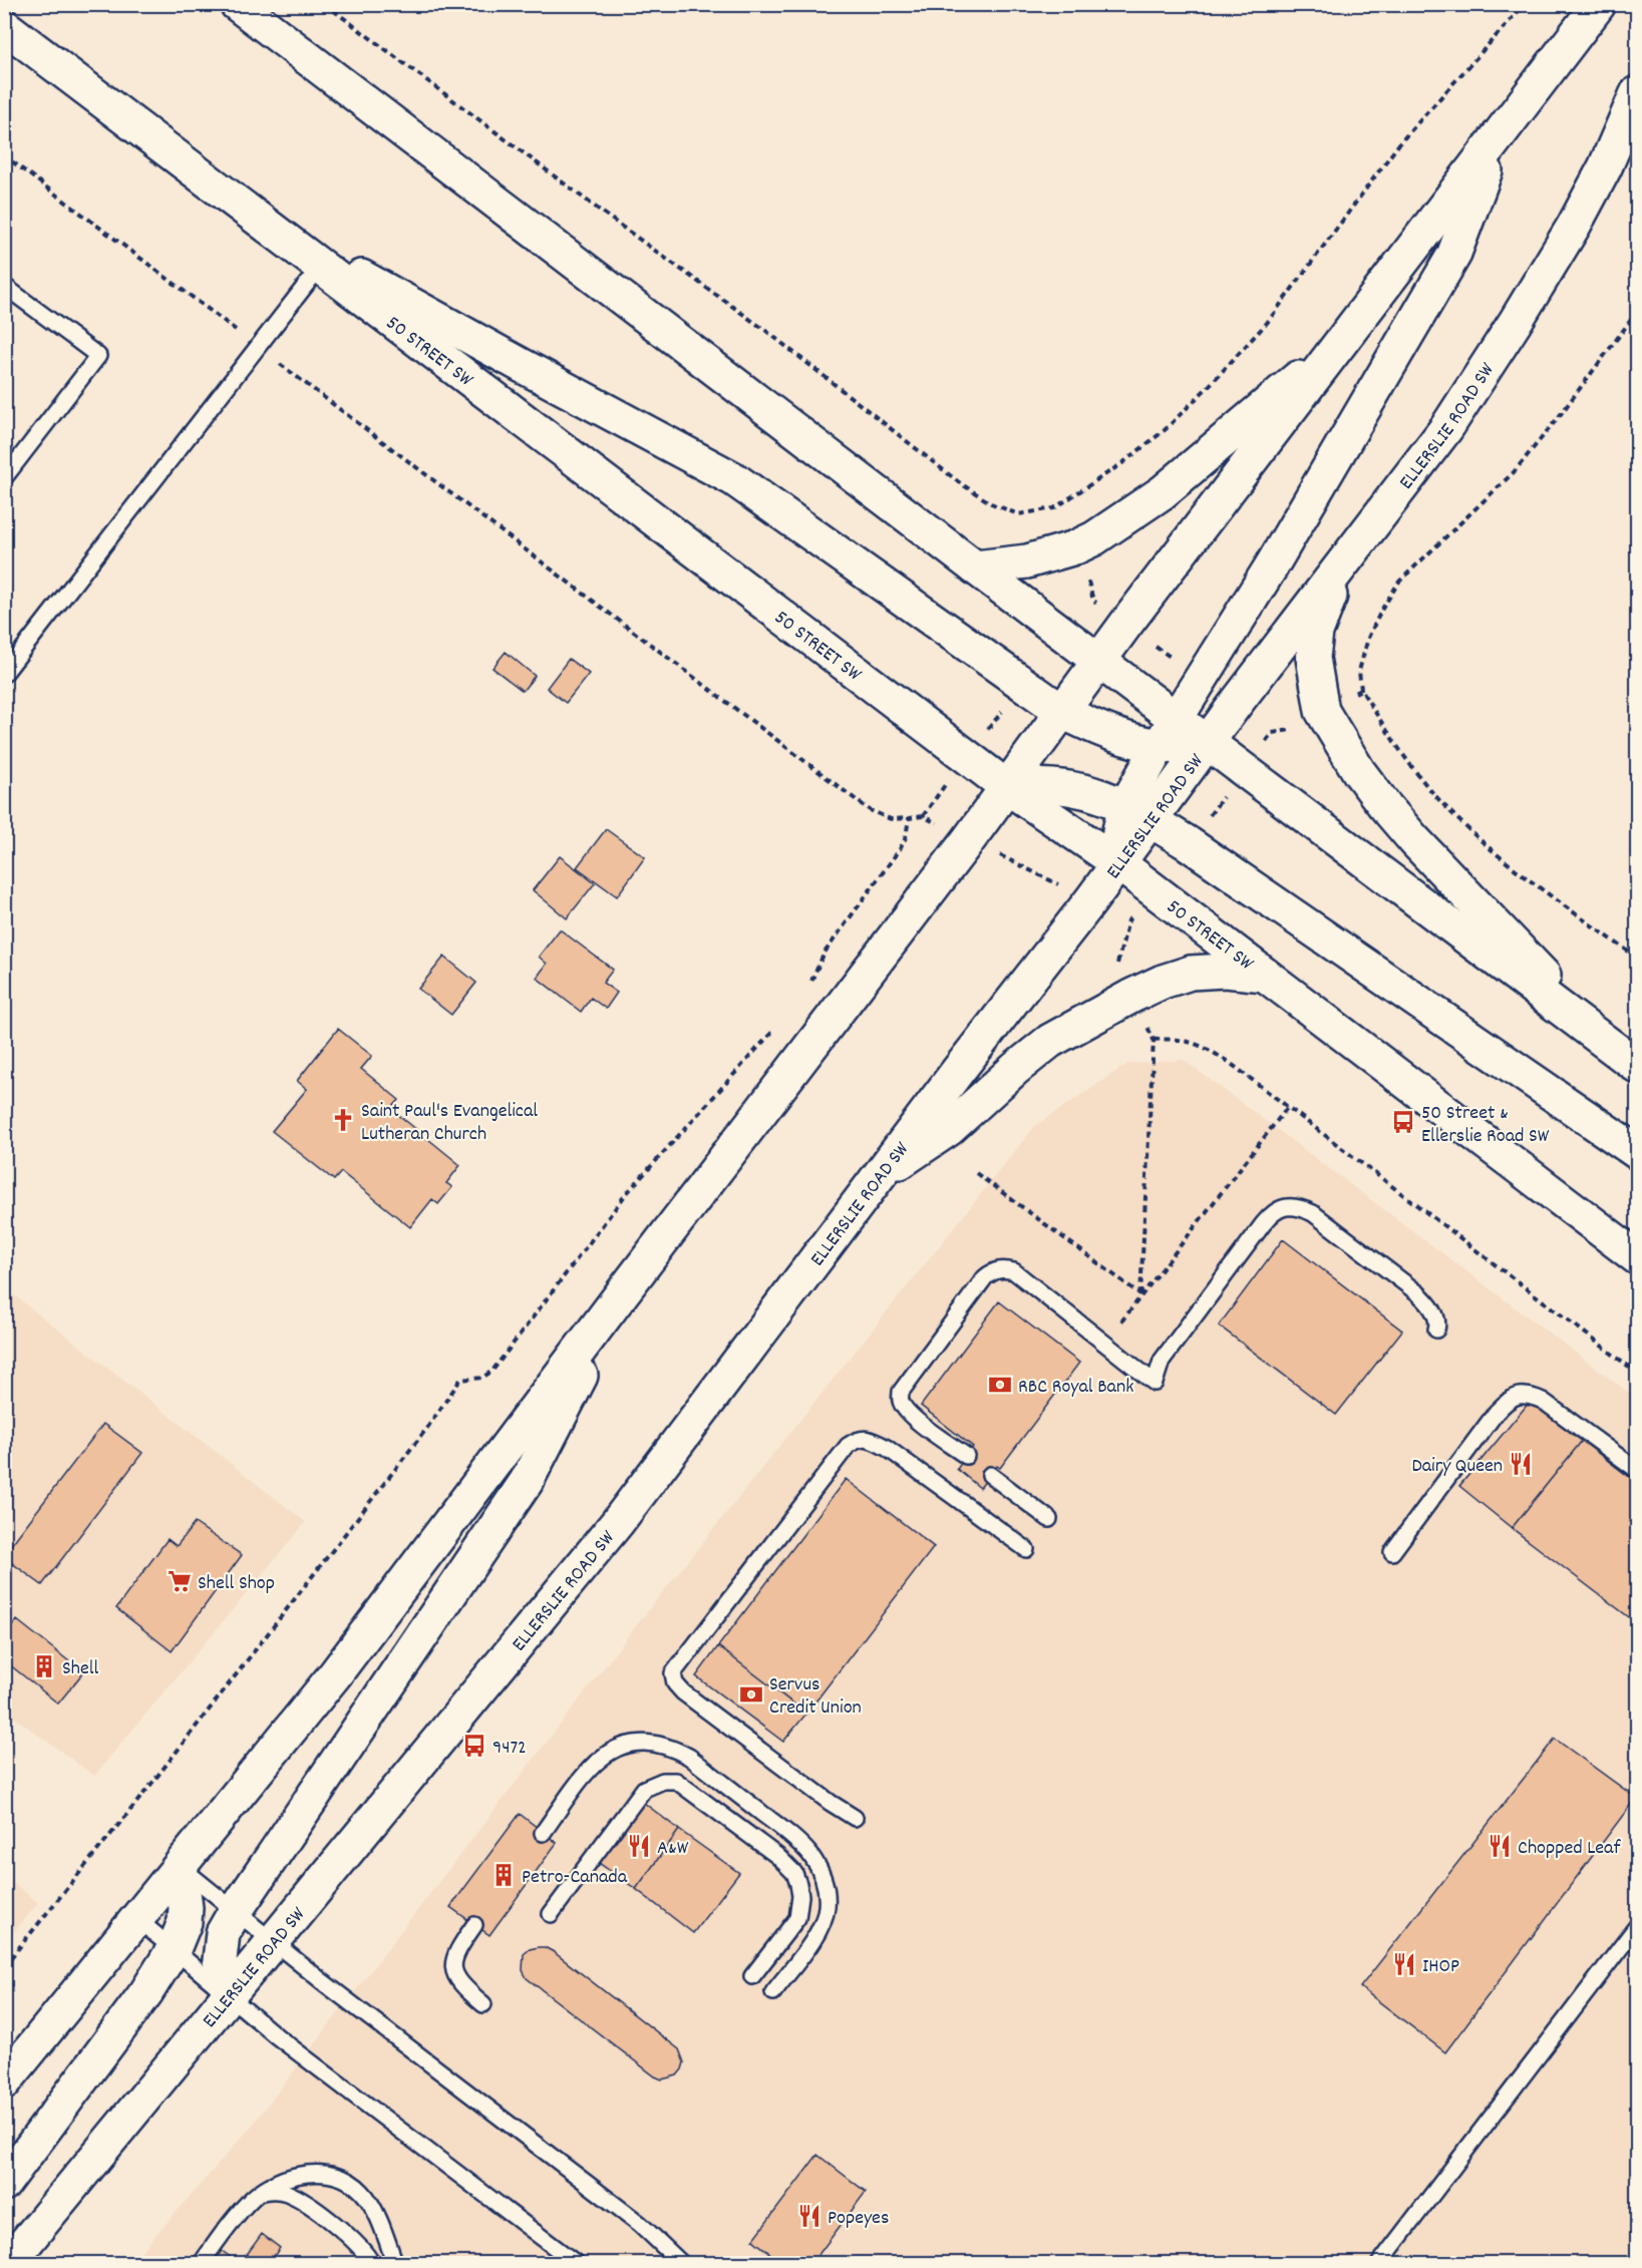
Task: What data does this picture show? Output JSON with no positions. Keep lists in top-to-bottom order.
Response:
{
  "streets": {
    "main road": ["50 STREET SW", "ELLERSLIE ROAD SW"]
  },
  "crossings": [
    ["50 STREET SW", "ELLERSLIE ROAD SW"]
  ],
  "places": {
    "church": ["Saint Paul's Evangelical Lutheran Church"],
    "bus stop": ["50 Street & Ellerslie Road SW", "9472"],
    "bank": ["RBC Royal Bank", "Servus Credit Union"],
    "restaurant": [
      "Dairy Queen",
      "A&W",
      "Chopped Leaf",
      "IHOP",
      "Popeyes"
    ],
    "supermarket": ["Shell Shop"],
    "building": ["Shell", "Petro-Canada"]
  }
}
